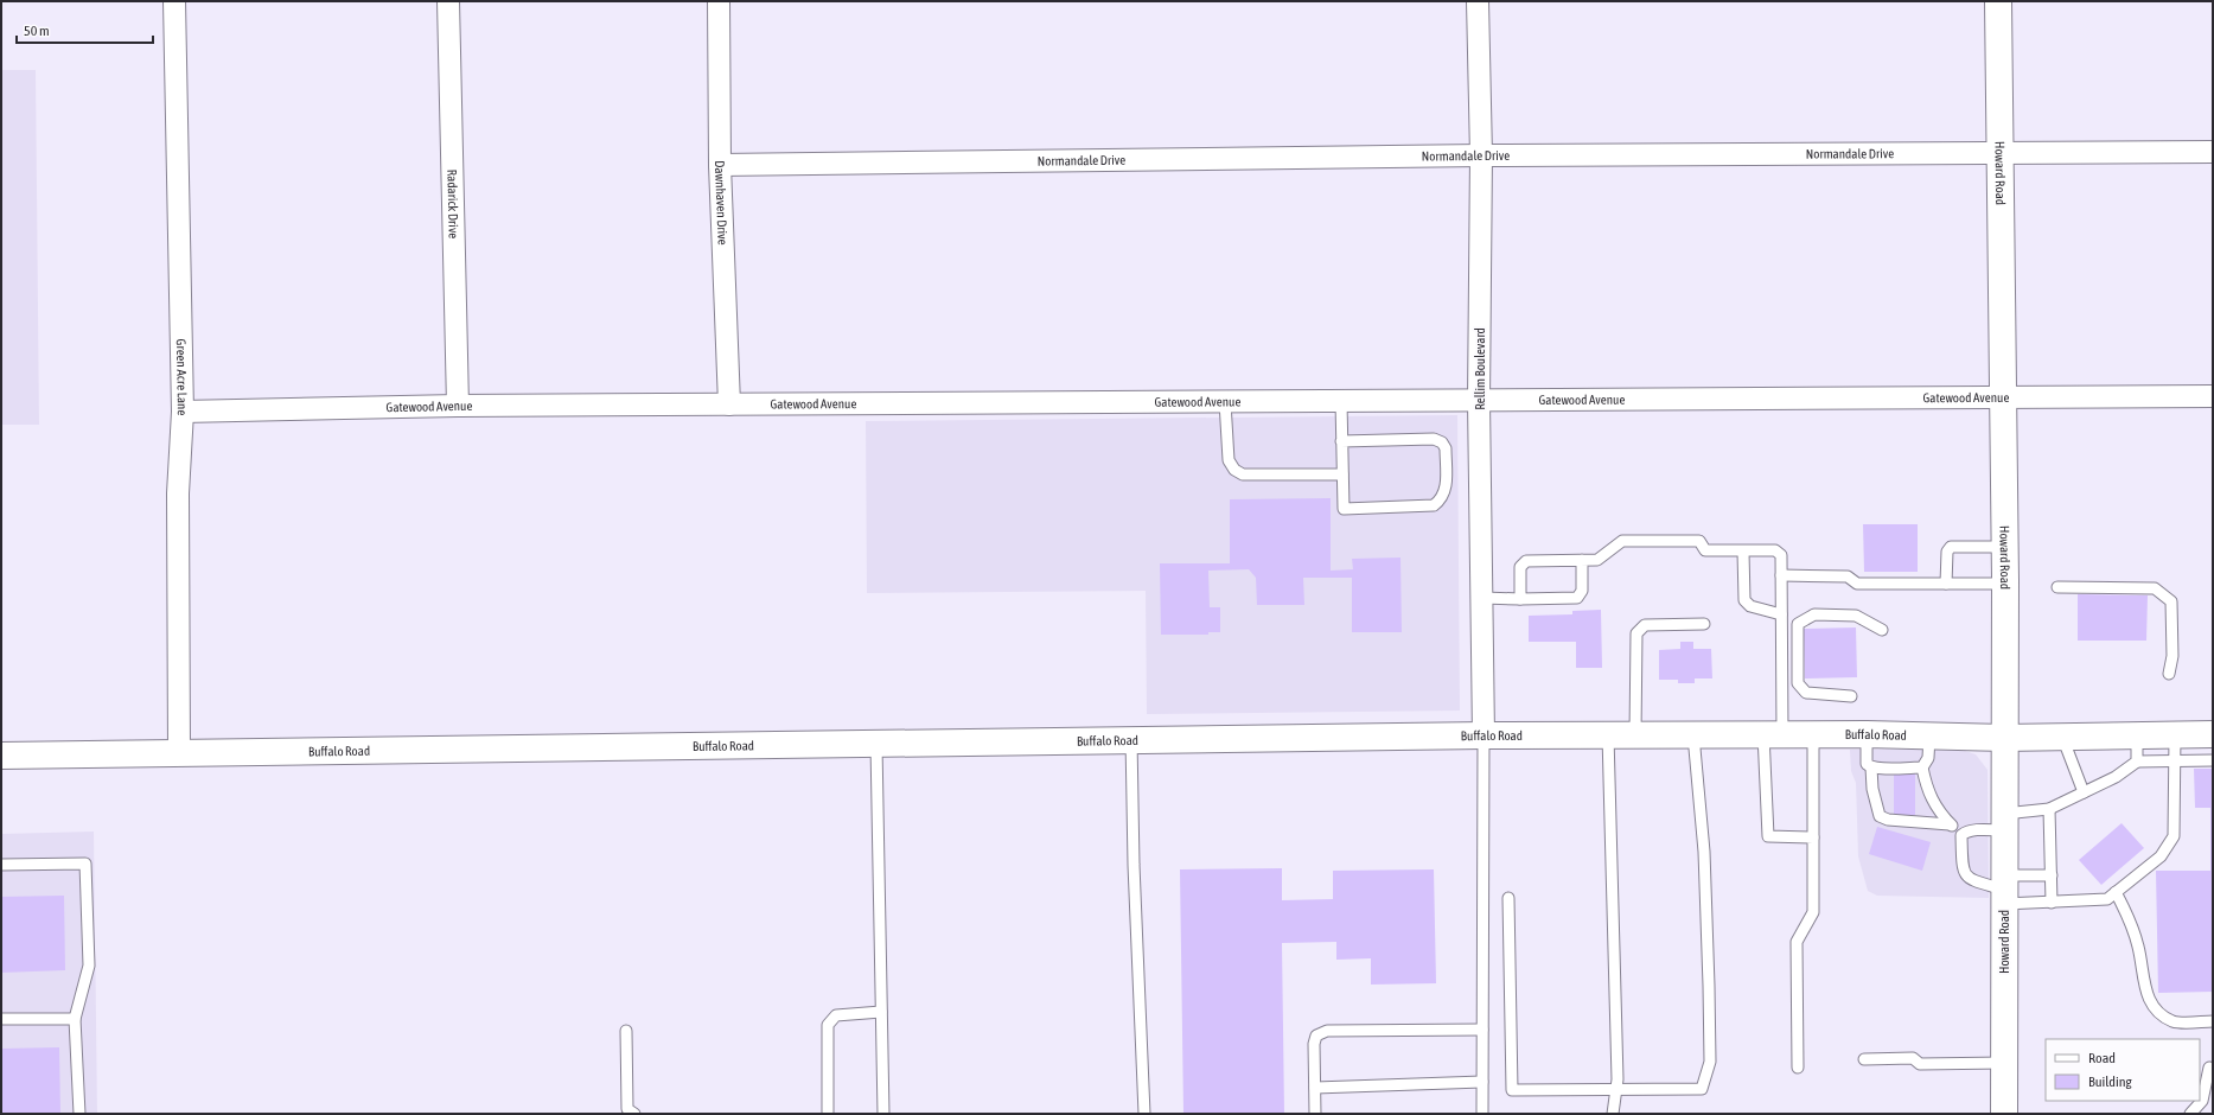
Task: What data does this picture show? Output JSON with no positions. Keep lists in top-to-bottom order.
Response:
{
  "streets": {
    "main road": ["Howard Road", "Buffalo Road"],
    "street": [
      "Normandale Drive",
      "Dawnhaven Drive",
      "Radarick Drive",
      "Rellim Boulevard",
      "Green Acre Lane",
      "Gatewood Avenue"
    ]
  },
  "crossings": [
    ["Normandale Drive", "Howard Road"],
    ["Normandale Drive", "Dawnhaven Drive"],
    ["Normandale Drive", "Rellim Boulevard"],
    ["Howard Road", "Gatewood Avenue"],
    ["Howard Road", "Buffalo Road"],
    ["Dawnhaven Drive", "Gatewood Avenue"],
    ["Radarick Drive", "Gatewood Avenue"],
    ["Rellim Boulevard", "Gatewood Avenue"],
    ["Rellim Boulevard", "Buffalo Road"],
    ["Green Acre Lane", "Gatewood Avenue"],
    ["Green Acre Lane", "Buffalo Road"]
  ],
  "legend": ["Road", "Building"],
  "scale_bar": "50 m"
}
